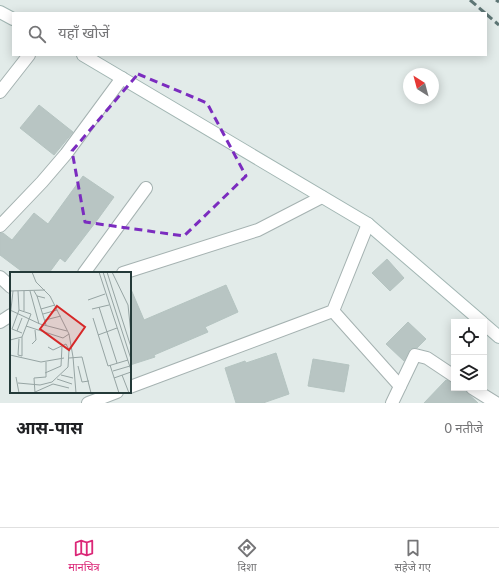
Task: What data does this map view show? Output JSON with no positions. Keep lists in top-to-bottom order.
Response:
{
  "north": "top left",
  "page": {
    "search": "यहाँ खोजें",
    "heading": ["आस-पास", "0 नतीजे"],
    "nav": ["मानचित्र", "दिशा", "सहेजे गए"]
  }
}
